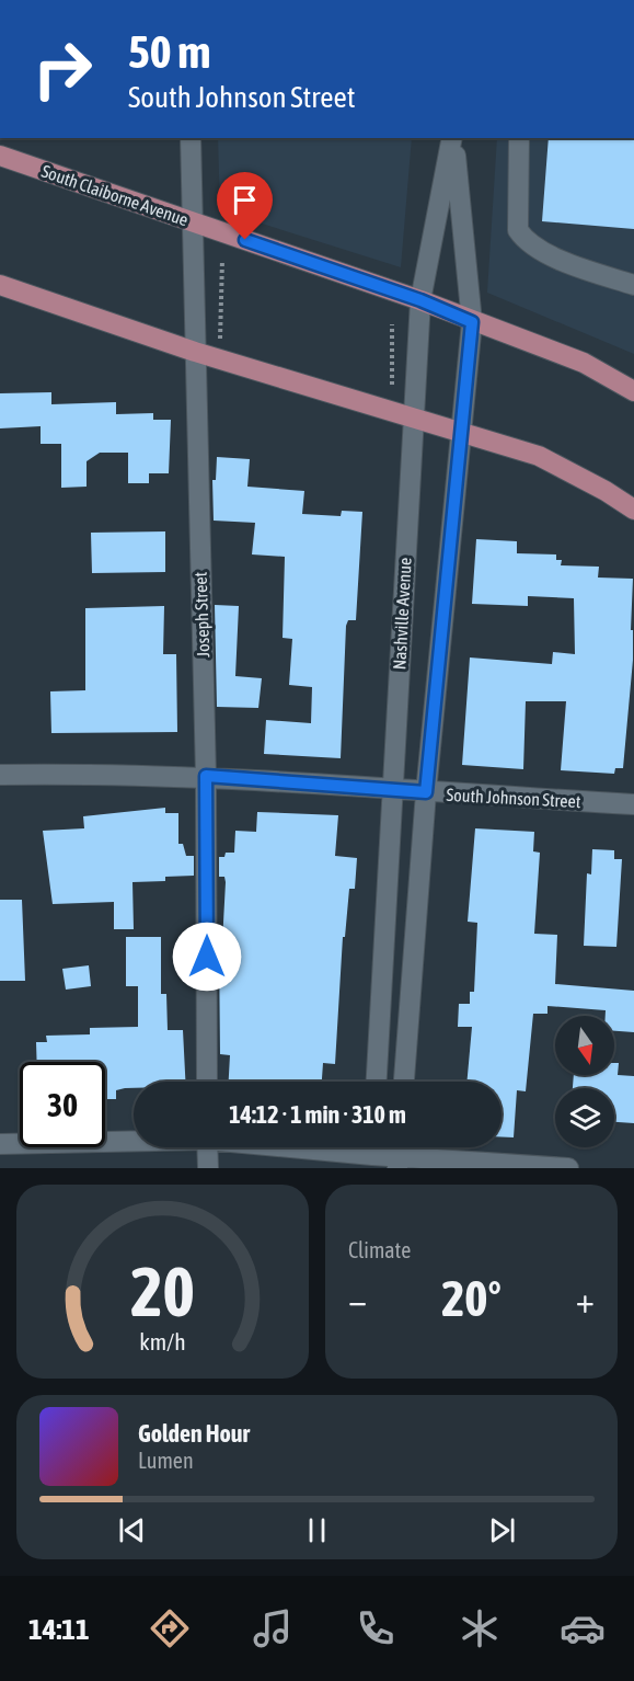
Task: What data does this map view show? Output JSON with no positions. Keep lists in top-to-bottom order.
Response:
{
  "streets": {
    "main road": ["South Claiborne Avenue"],
    "street": ["Nashville Avenue", "Joseph Street", "South Johnson Street"]
  },
  "crossings": [
    ["South Claiborne Avenue", "Nashville Avenue"],
    ["South Claiborne Avenue", "Joseph Street"],
    ["Nashville Avenue", "South Johnson Street"],
    ["Joseph Street", "South Johnson Street"]
  ],
  "north": "bottom",
  "page": {
    "turn": ["50 m", "South Johnson Street"],
    "limit": "30",
    "trip": "14:12 · 1 min · 310 m",
    "tile": "Climate",
    "heat": ["−", "20°", "+"],
    "song": ["Golden Hour", "Lumen"],
    "tabs": "14:11",
    "gauge": ["20", "km/h"]
  }
}
